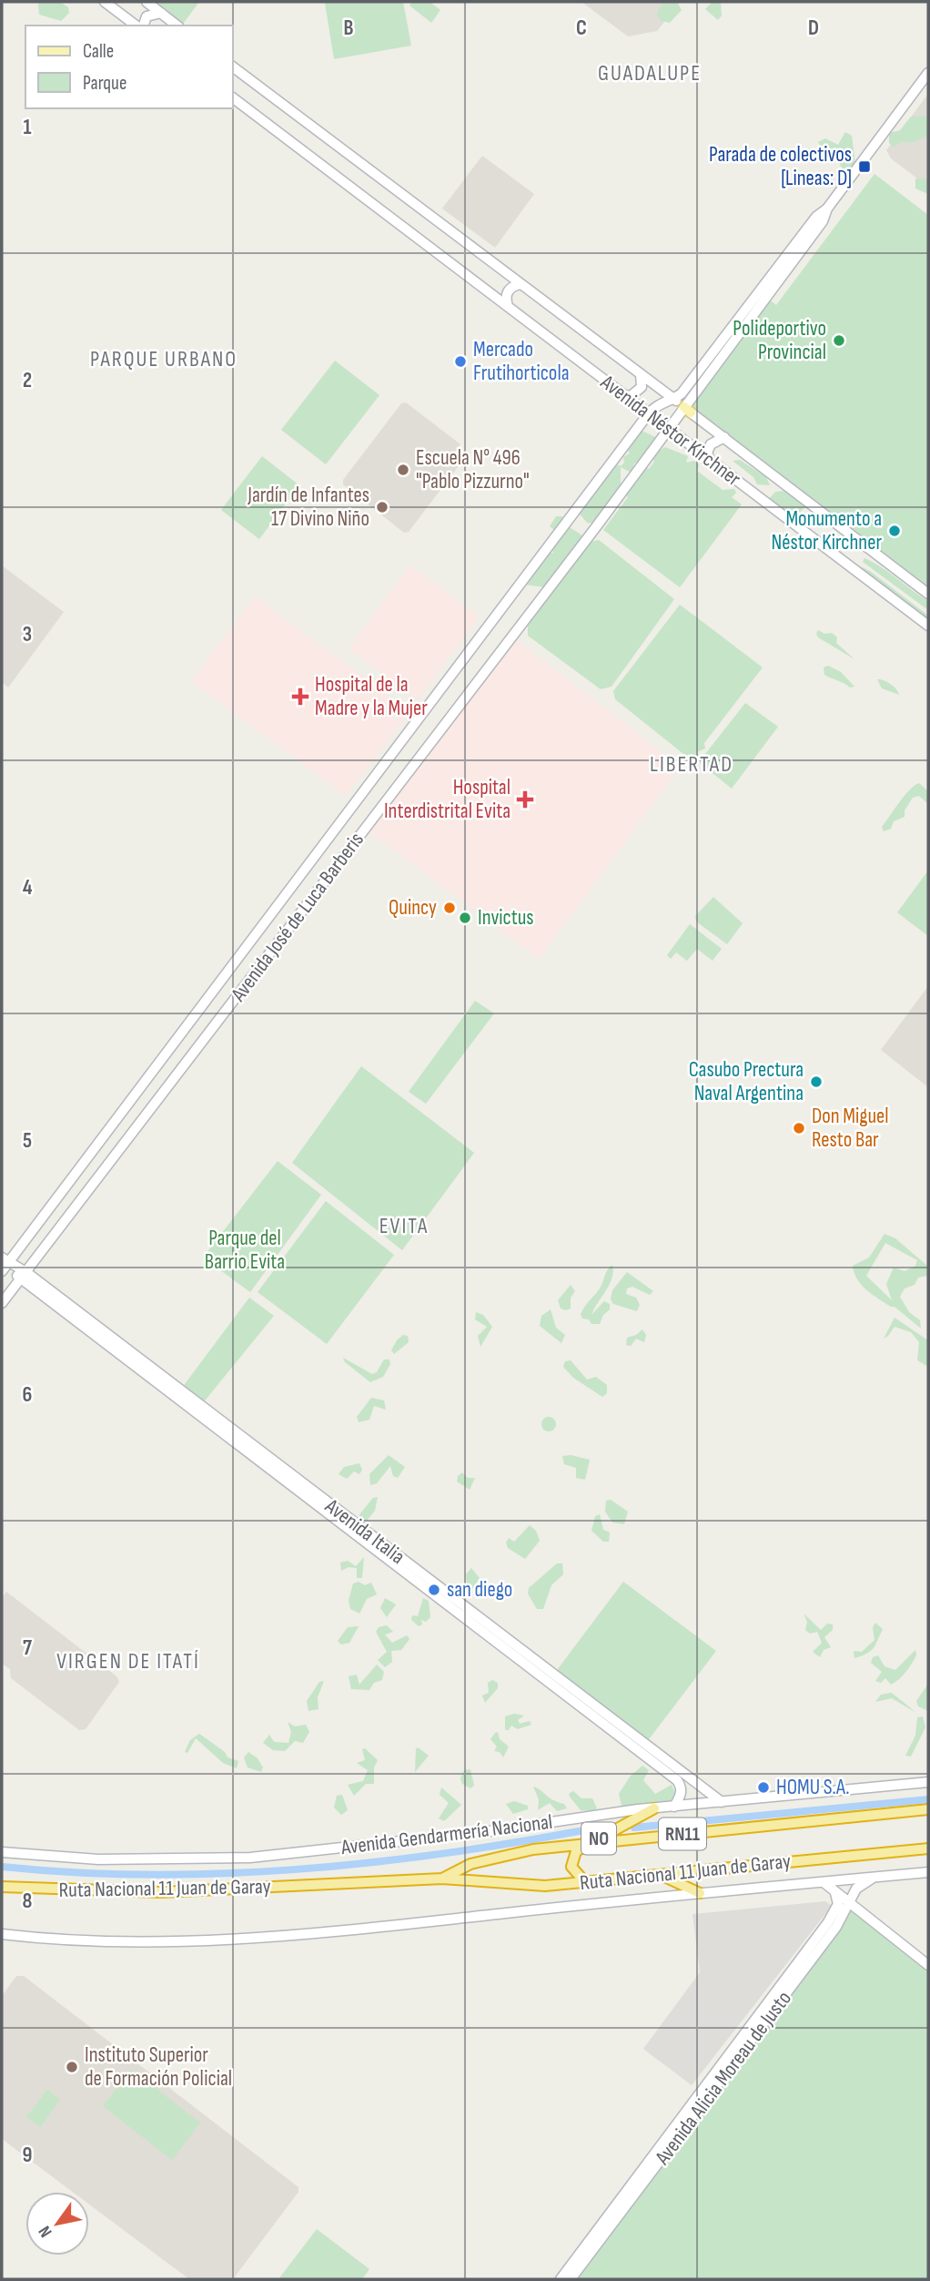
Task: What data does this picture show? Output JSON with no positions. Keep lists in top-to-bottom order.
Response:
{
  "streets": {
    "highway": ["RN11", "NO", "Ruta Nacional 11 Juan de Garay"],
    "main road": [
      "Avenida Néstor Kirchner",
      "Avenida José de Luca Barberis",
      "Avenida Italia",
      "Avenida Gendarmería Nacional",
      "Avenida Alicia Moreau de Justo"
    ]
  },
  "crossings": [
    ["Avenida Néstor Kirchner", "Avenida José de Luca Barberis"],
    ["Avenida José de Luca Barberis", "Avenida Italia"],
    ["Avenida Italia", "Avenida Gendarmería Nacional"],
    ["Avenida Gendarmería Nacional", "NO"],
    ["NO", "Ruta Nacional 11 Juan de Garay"]
  ],
  "districts": [
    "GUADALUPE",
    "PARQUE URBANO",
    "LIBERTAD",
    "EVITA",
    "VIRGEN DE ITATÍ"
  ],
  "parks": ["Parque del Barrio Evita"],
  "places": {
    "transit": ["Parada de colectivos [Lineas: D]"],
    "other": [
      "Polideportivo Provincial",
      "Mercado Frutihorticola",
      "Escuela N° 496 \"Pablo Pizzurno\"",
      "Jardín de Infantes 17 Divino Niño",
      "Monumento a Néstor Kirchner",
      "Quincy",
      "Invictus",
      "Casubo Prectura Naval Argentina",
      "Don Miguel Resto Bar",
      "san diego",
      "HOMU S.A.",
      "Instituto Superior de Formación Policial"
    ],
    "health": ["Hospital de la Madre y la Mujer", "Hospital Interdistrital Evita"]
  },
  "legend": ["Calle", "Parque"],
  "north": "bottom left",
  "grid": {
    "columns": ["B", "C", "D"],
    "rows": [
      "1",
      "2",
      "3",
      "4",
      "5",
      "6",
      "7",
      "8",
      "9"
    ]
  }
}
